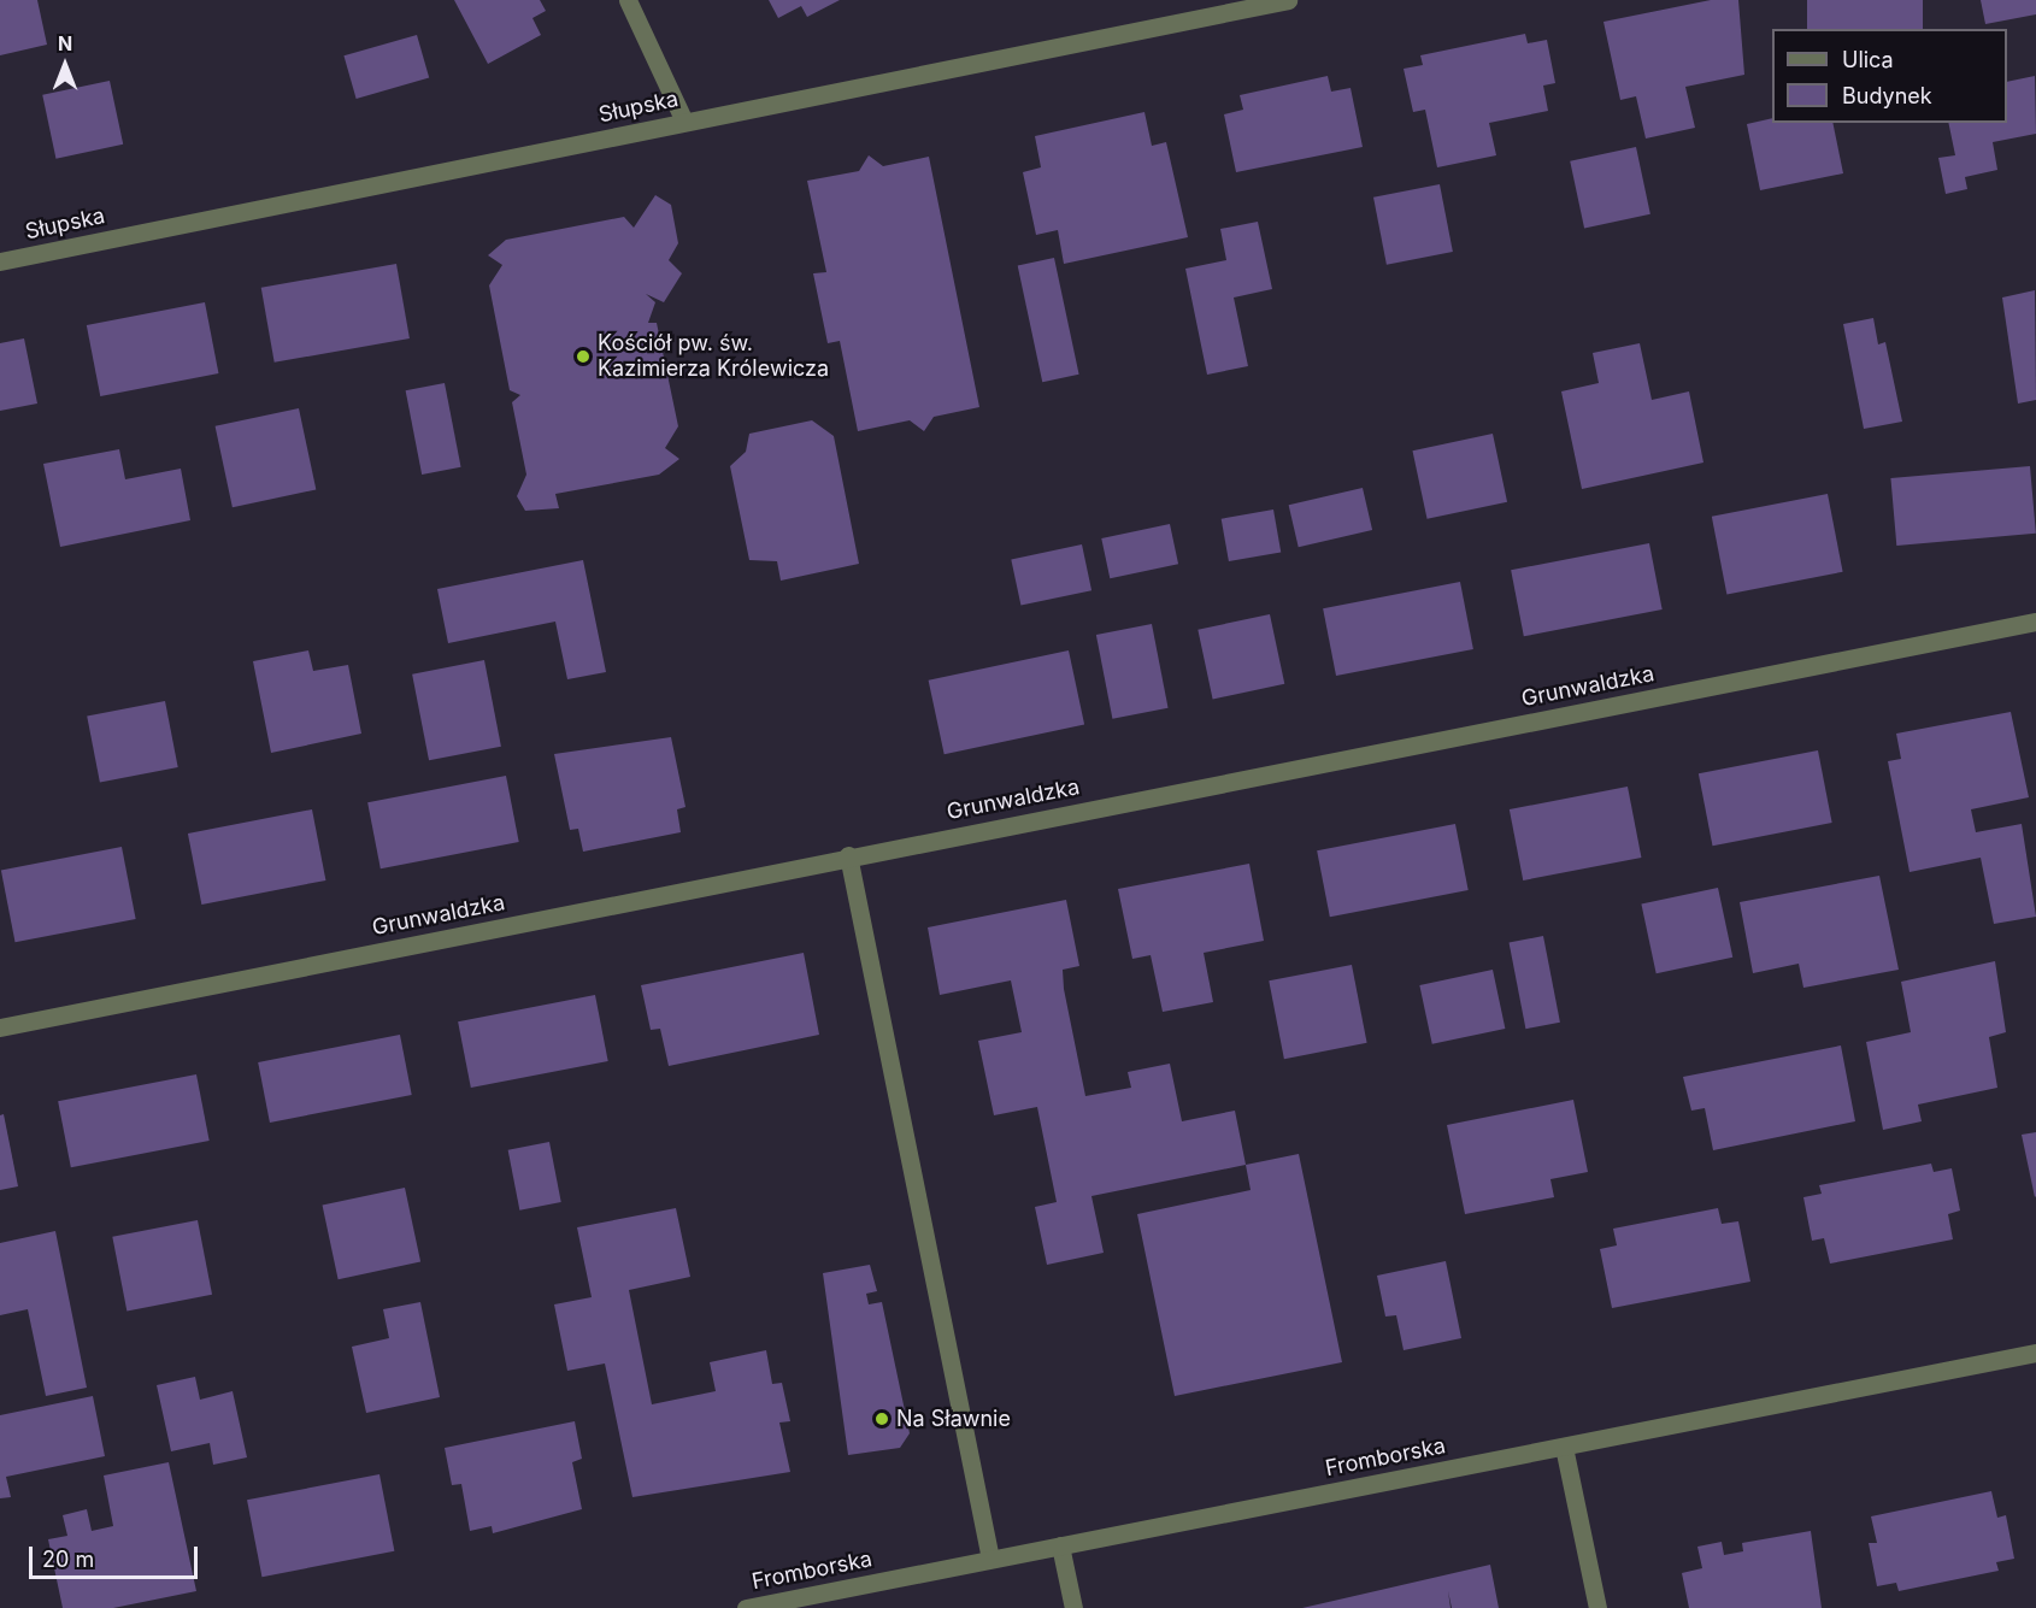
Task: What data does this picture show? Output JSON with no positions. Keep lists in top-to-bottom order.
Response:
{
  "streets": {
    "street": ["Słupska", "Grunwaldzka", "Fromborska"]
  },
  "places": ["Kościół pw. św. Kazimierza Królewicza", "Na Sławnie"],
  "legend": ["Ulica", "Budynek"],
  "scale_bar": "20 m",
  "north": "top"
}
